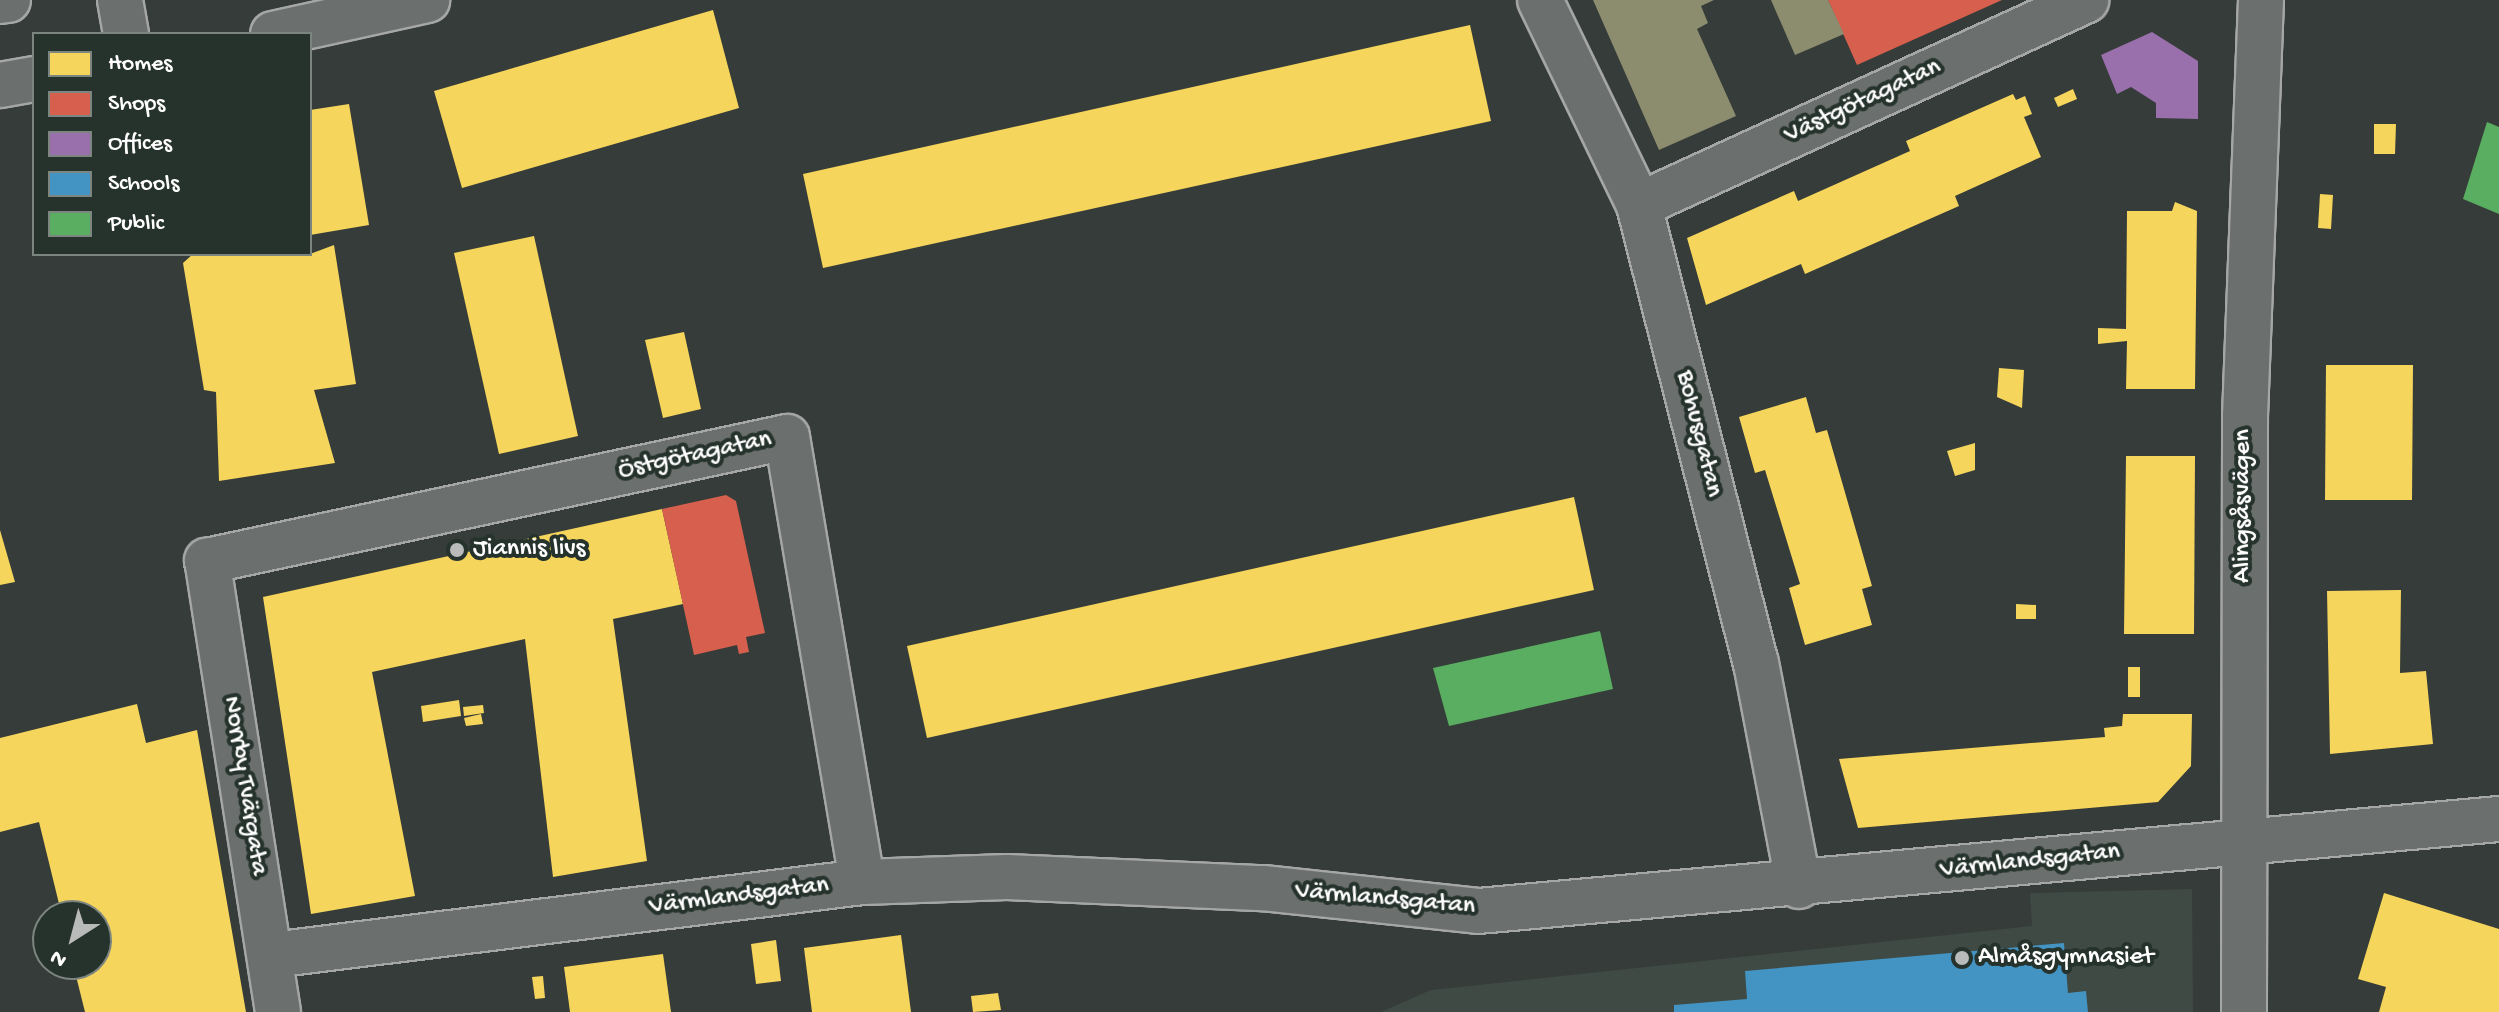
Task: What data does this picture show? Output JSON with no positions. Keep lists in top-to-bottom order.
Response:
{
  "streets": {
    "street": [
      "Västgötagatan",
      "Bohusgatan",
      "Östgötagatan",
      "Alingsåsvägen",
      "Norrby Tvärgata",
      "Värmlandsgatan"
    ]
  },
  "crossings": [
    ["Västgötagatan", "Bohusgatan"],
    ["Bohusgatan", "Värmlandsgatan"],
    ["Östgötagatan", "Norrby Tvärgata"],
    ["Östgötagatan", "Värmlandsgatan"],
    ["Alingsåsvägen", "Värmlandsgatan"],
    ["Norrby Tvärgata", "Värmlandsgatan"]
  ],
  "places": ["Jiannis livs", "Almåsgymnasiet"],
  "legend": [
    "Homes",
    "Shops",
    "Offices",
    "Schools",
    "Public"
  ],
  "north": "bottom left"
}
